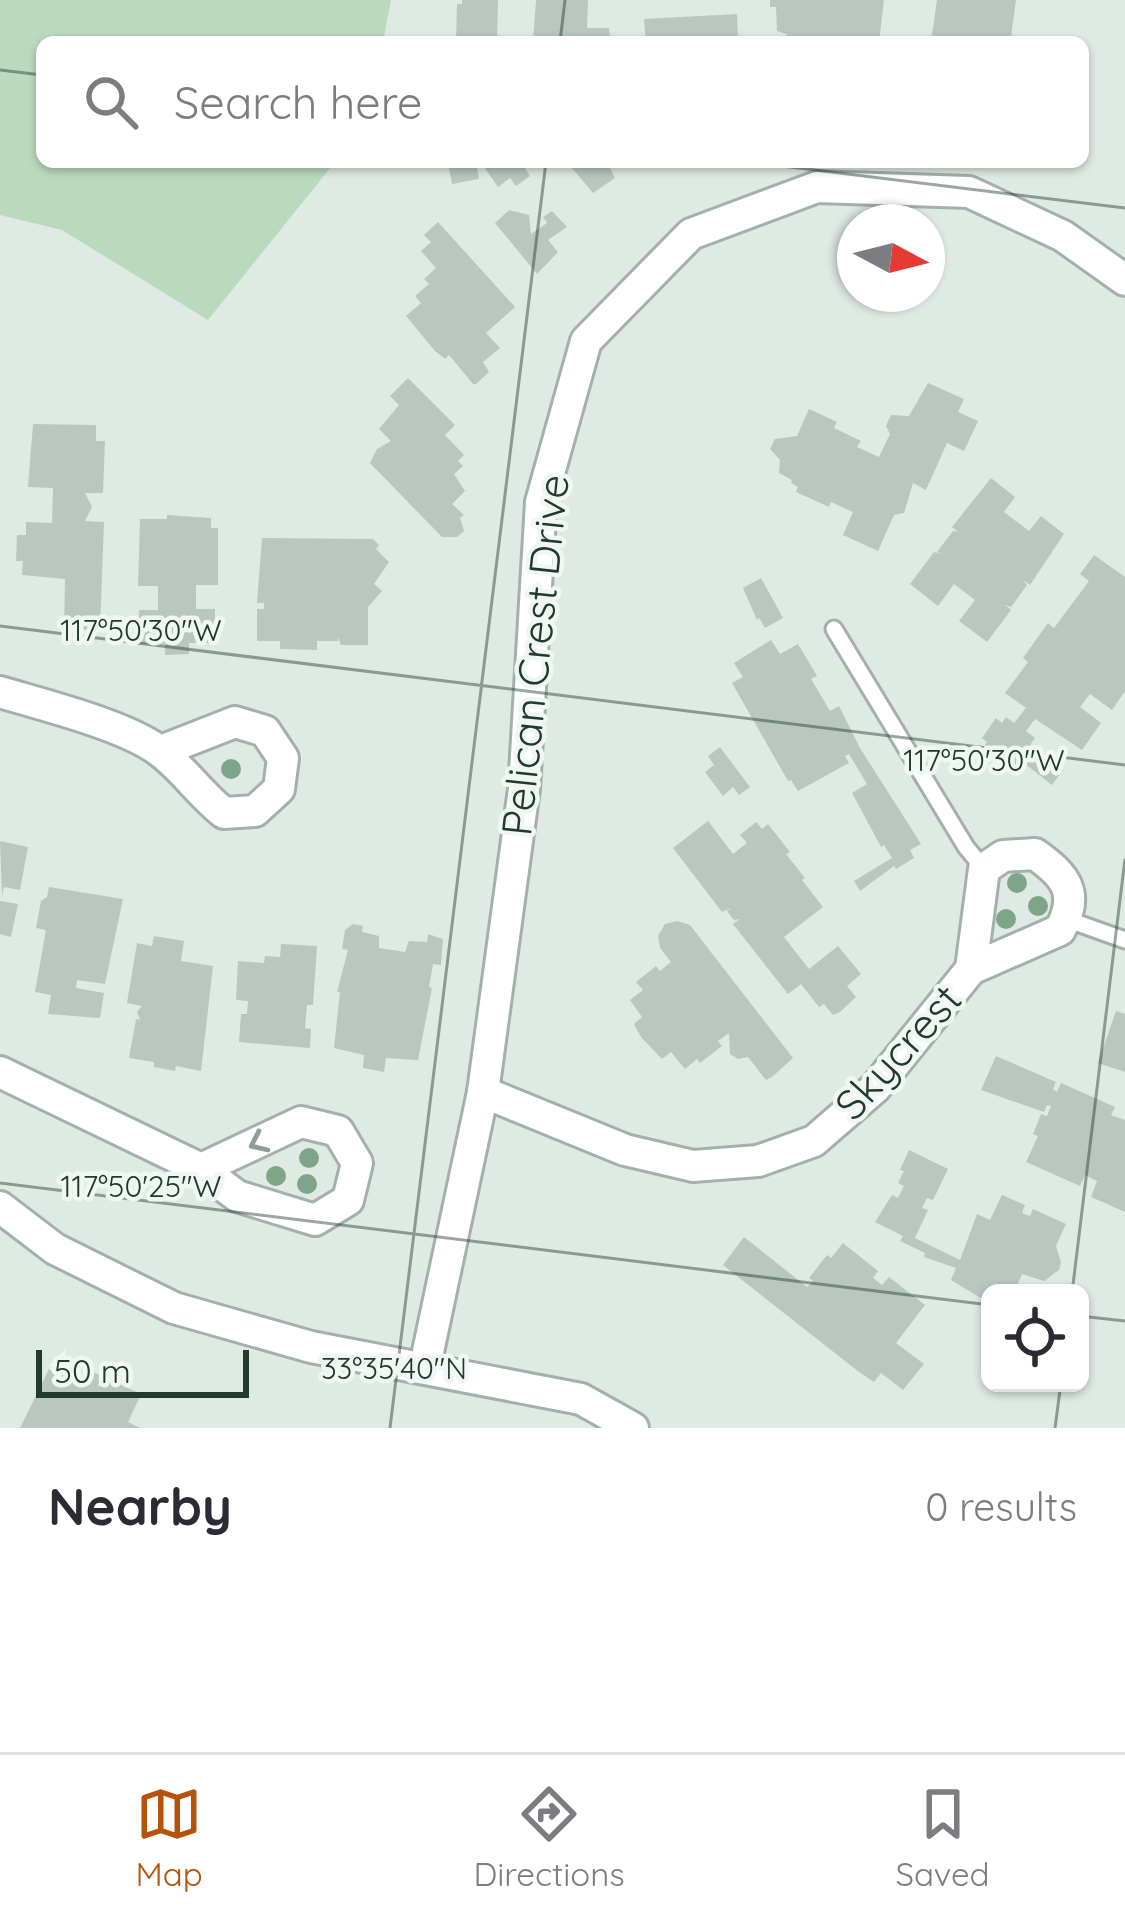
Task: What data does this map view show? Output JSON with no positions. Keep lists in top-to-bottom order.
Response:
{
  "streets": {
    "street": ["Pelican Crest Drive", "Skycrest"]
  },
  "crossings": [
    ["Pelican Crest Drive", "Skycrest"]
  ],
  "scale_bar": "50 m",
  "north": "right",
  "page": {
    "search": "Search here",
    "scale": "50 m",
    "heading": ["Nearby", "0 results"],
    "nav": ["Map", "Directions", "Saved"]
  },
  "coordinates": ["117°50'30\"W", "117°50'25\"W", "33°35'40\"N"]
}
